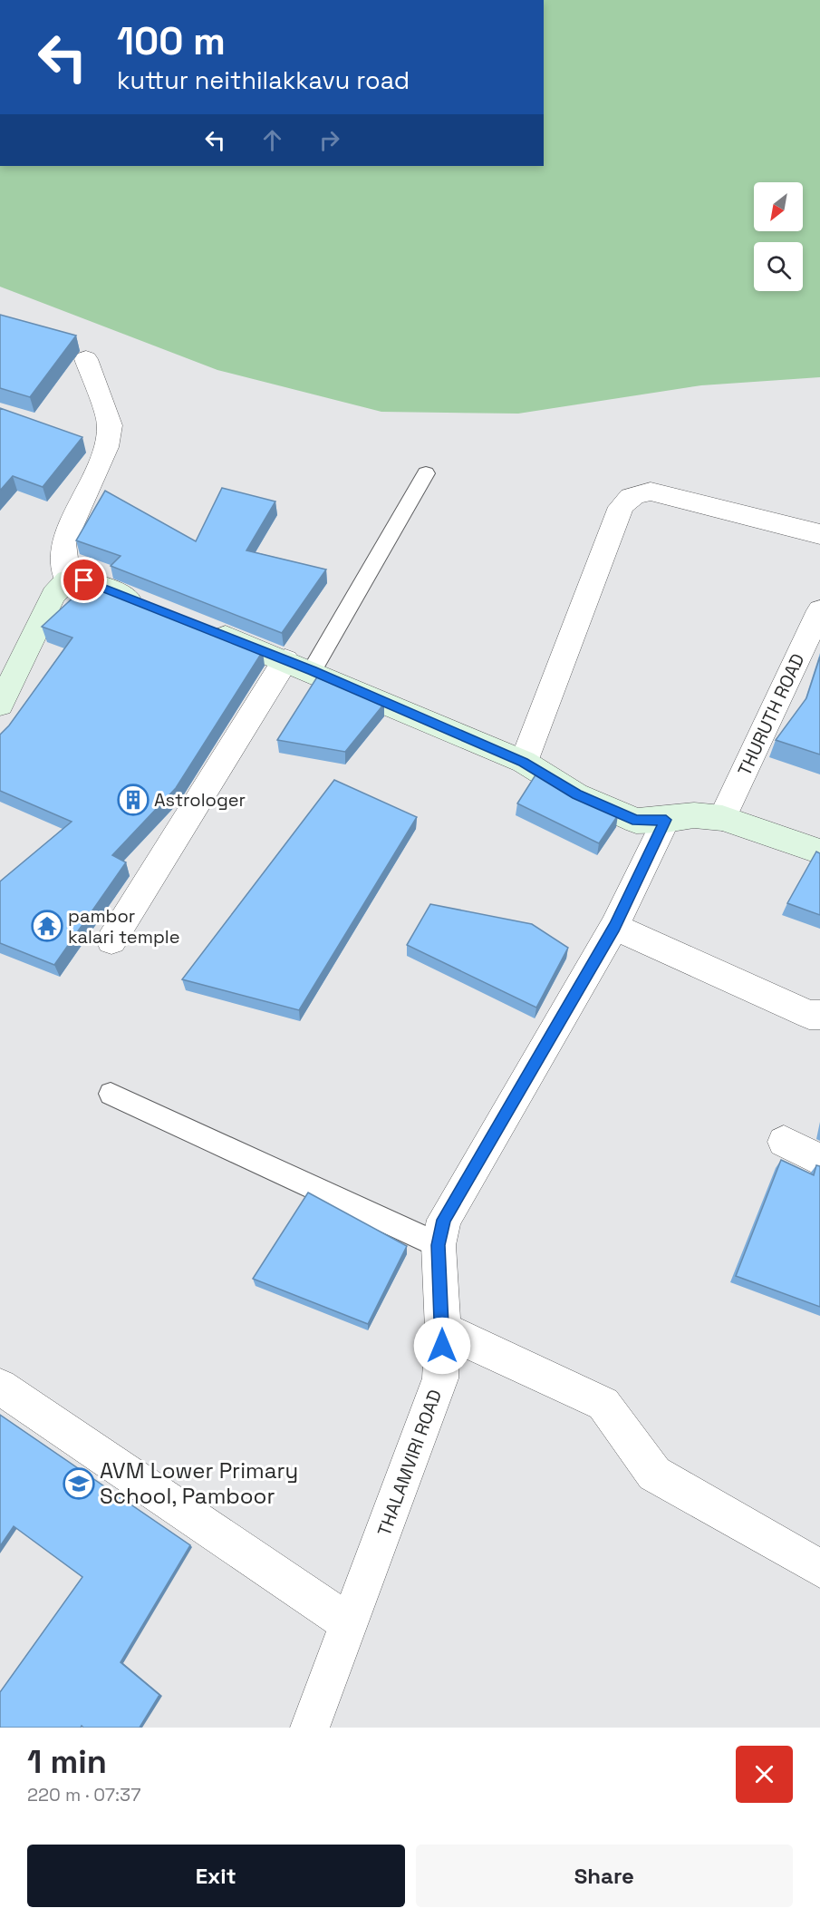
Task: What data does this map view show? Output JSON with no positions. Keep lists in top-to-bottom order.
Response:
{
  "streets": {
    "street": ["THURUTH ROAD", "THALAMVIRI ROAD"]
  },
  "places": {
    "building": ["Astrologer"],
    "temple": ["pambor kalari temple"],
    "school or university": ["AVM Lower Primary School, Pamboor"]
  },
  "north": "bottom left",
  "page": {
    "turn": ["100 m", "kuttur neithilakkavu road"],
    "heading": ["1 min", "220 m · 07:37"],
    "buttons": ["Exit", "Share"]
  }
}
